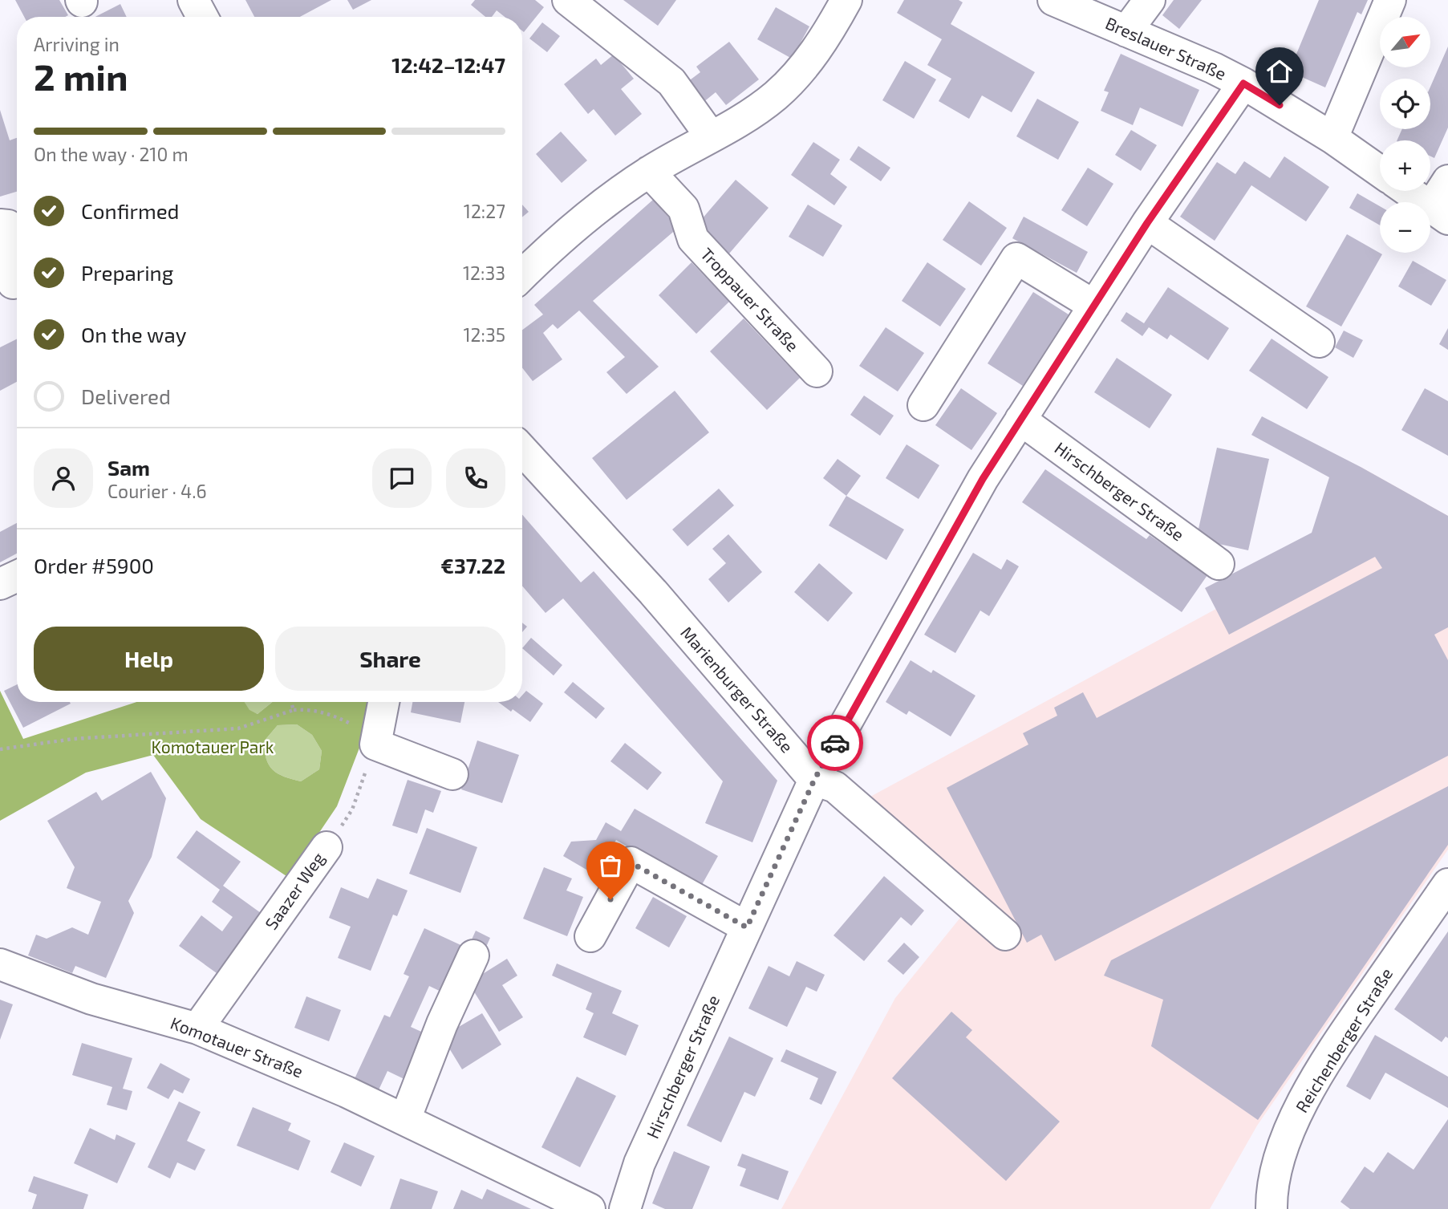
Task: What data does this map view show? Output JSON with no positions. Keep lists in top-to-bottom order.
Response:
{
  "streets": {
    "street": [
      "Breslauer Straße",
      "Troppauer Straße",
      "Hirschberger Straße",
      "Marienburger Straße",
      "Saazer Weg",
      "Reichenberger Straße",
      "Komotauer Straße"
    ]
  },
  "crossings": [
    ["Breslauer Straße", "Hirschberger Straße"],
    ["Hirschberger Straße", "Marienburger Straße"],
    ["Saazer Weg", "Komotauer Straße"]
  ],
  "parks": ["Komotauer Park"],
  "north": "top right",
  "page": {
    "map_buttons": ["+", "−"],
    "heading": ["2 min", "Arriving in", "12:42–12:47"],
    "panel": [
      "Sam",
      "Courier · 4.6",
      "Order #5900",
      "€37.22"
    ],
    "bar": "On the way · 210 m",
    "list": [
      ["Confirmed", "12:27"],
      ["Preparing", "12:33"],
      ["On the way", "12:35"],
      "Delivered"
    ],
    "buttons": ["Help", "Share"]
  }
}
